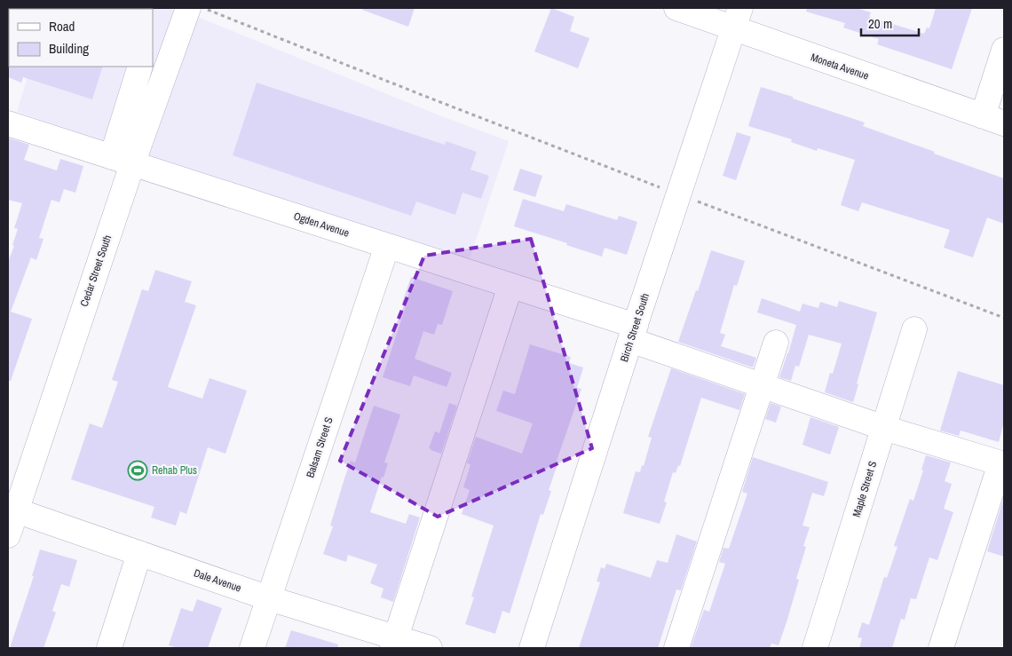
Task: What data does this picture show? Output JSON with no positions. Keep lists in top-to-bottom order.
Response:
{
  "streets": {
    "street": [
      "Moneta Avenue",
      "Ogden Avenue",
      "Cedar Street South",
      "Birch Street South",
      "Balsam Street S",
      "Maple Street S",
      "Dale Avenue"
    ]
  },
  "crossings": [
    ["Moneta Avenue", "Birch Street South"],
    ["Ogden Avenue", "Cedar Street South"],
    ["Ogden Avenue", "Birch Street South"],
    ["Ogden Avenue", "Balsam Street S"],
    ["Ogden Avenue", "Maple Street S"],
    ["Cedar Street South", "Dale Avenue"],
    ["Balsam Street S", "Dale Avenue"]
  ],
  "places": {
    "sports": ["Rehab Plus"]
  },
  "legend": ["Road", "Building"],
  "scale_bar": "20 m"
}
